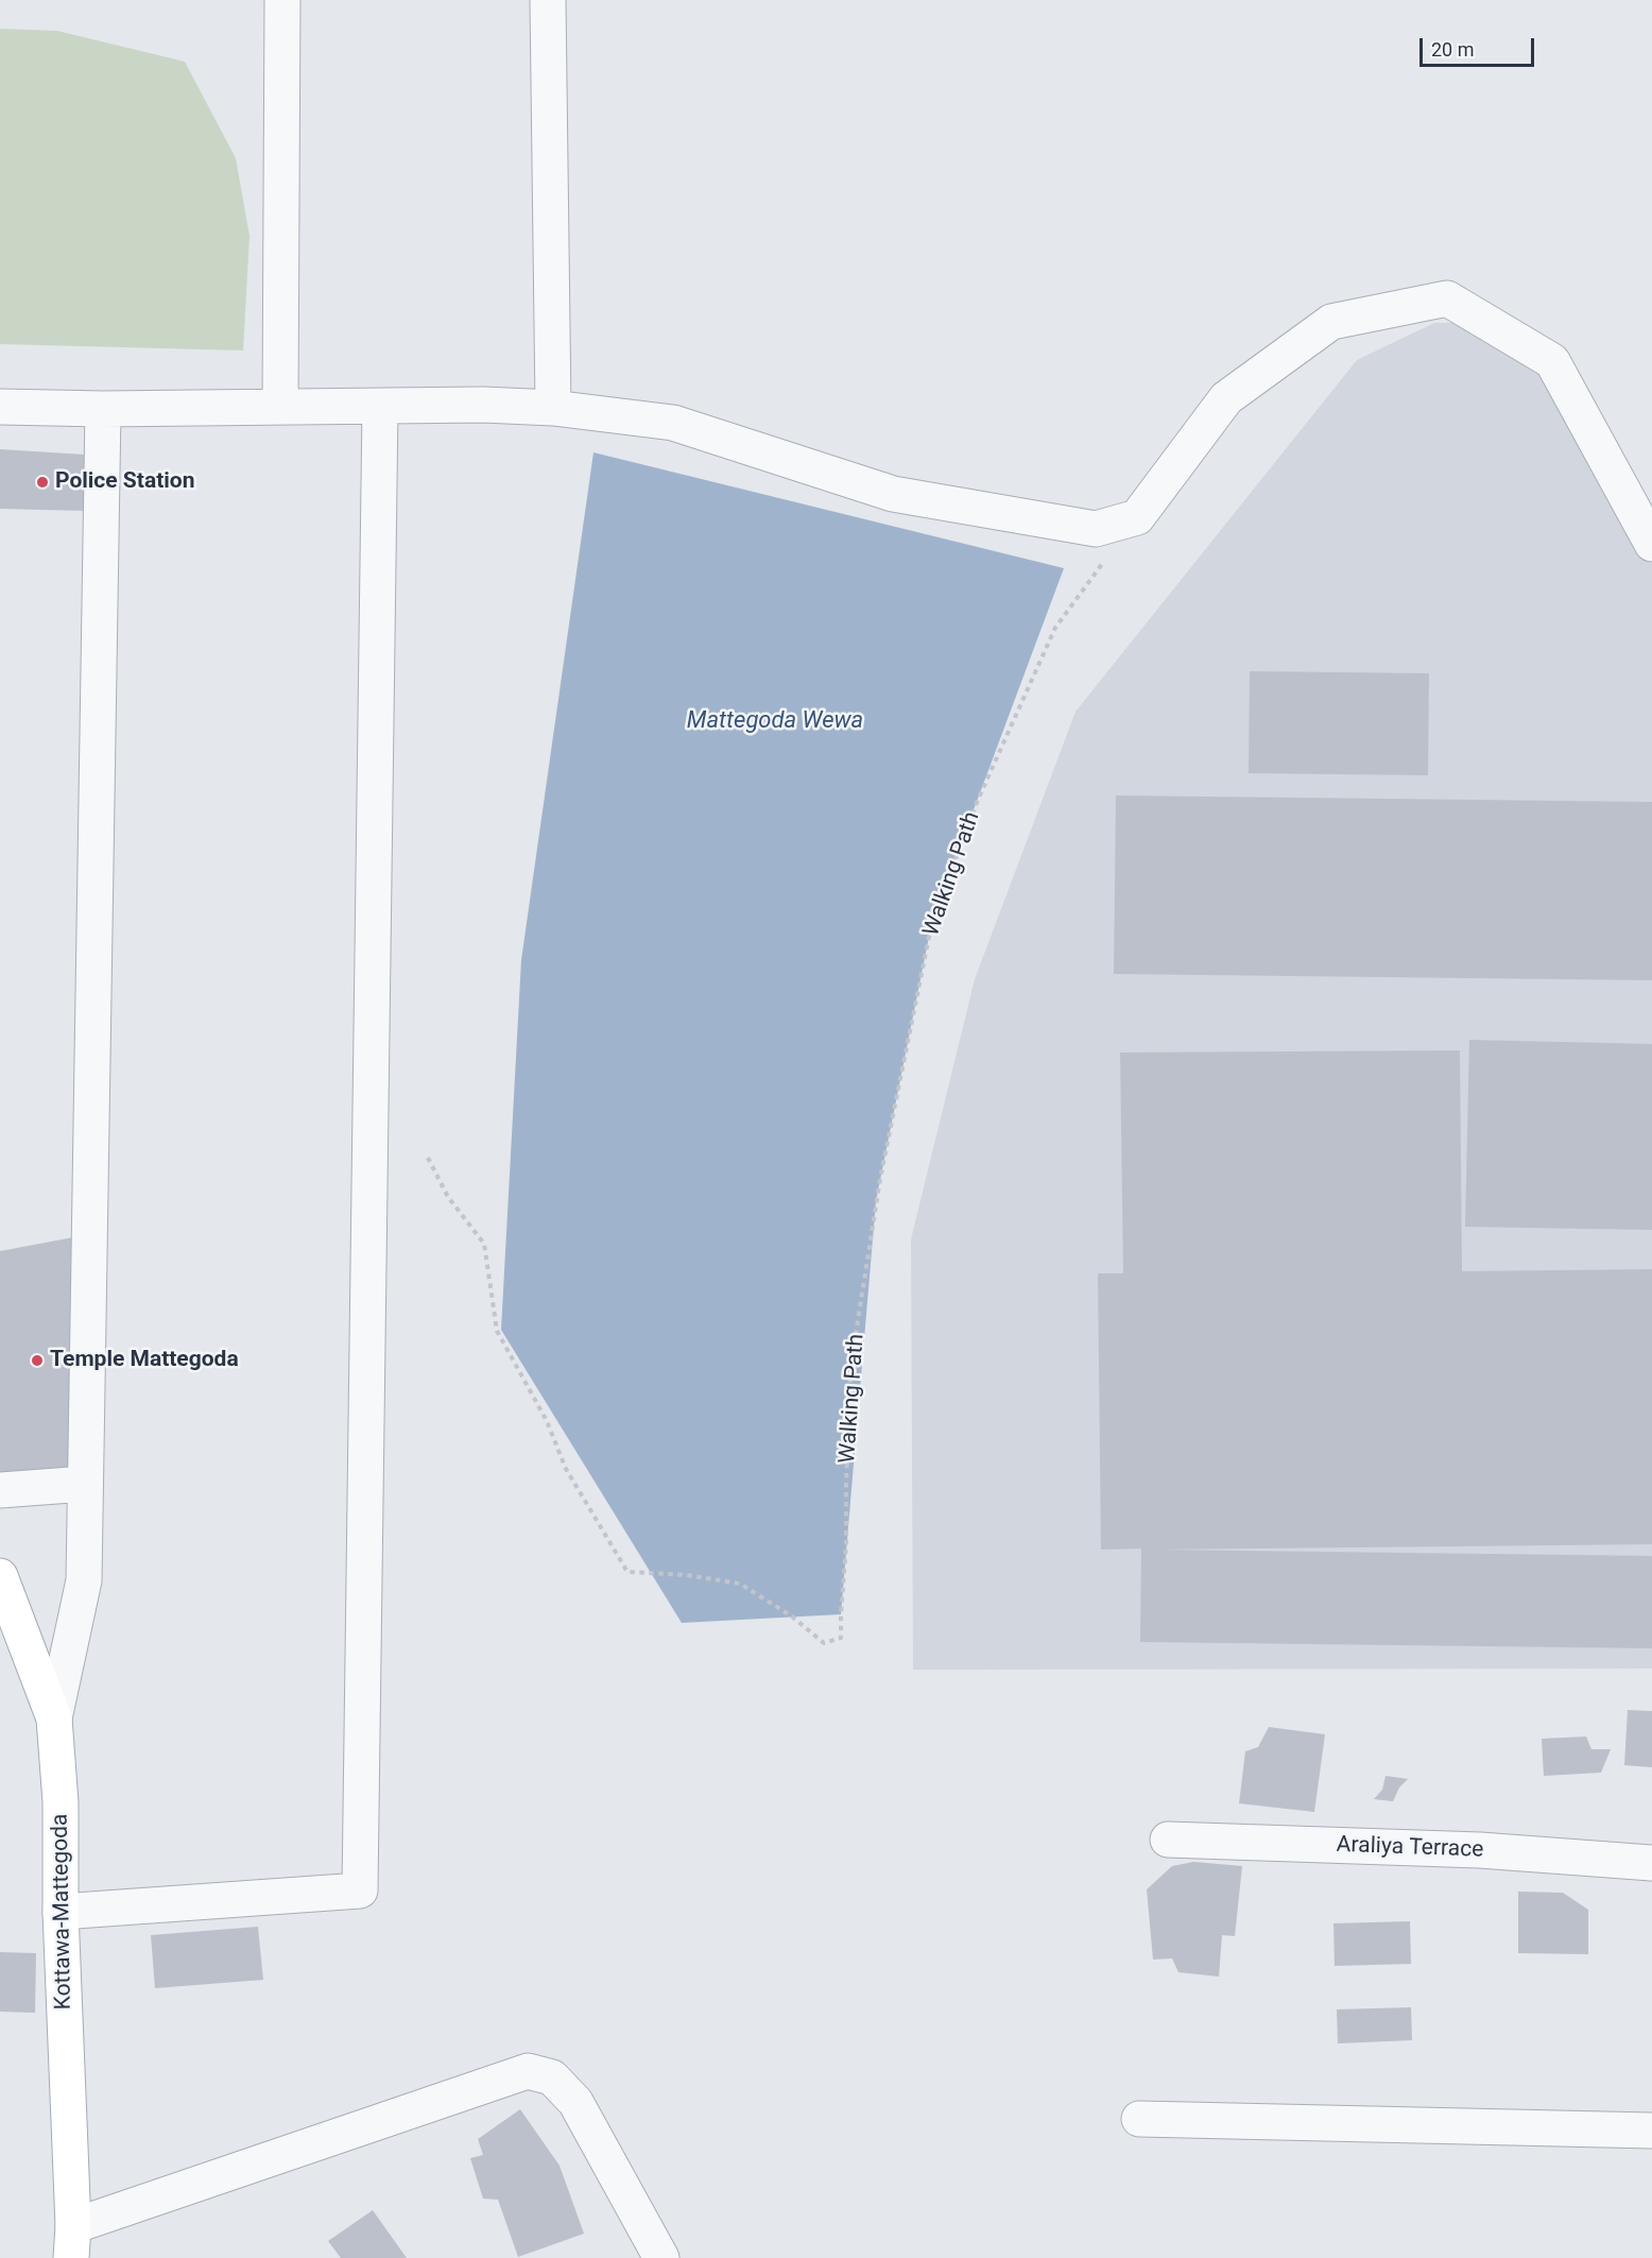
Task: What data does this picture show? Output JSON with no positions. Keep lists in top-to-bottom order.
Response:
{
  "streets": {
    "main road": ["Kottawa-Mattegoda"],
    "street": ["Araliya Terrace"],
    "path": ["Walking Path"]
  },
  "water": ["Mattegoda Wewa"],
  "places": ["Police Station", "Temple Mattegoda"],
  "scale_bar": "20 m"
}
